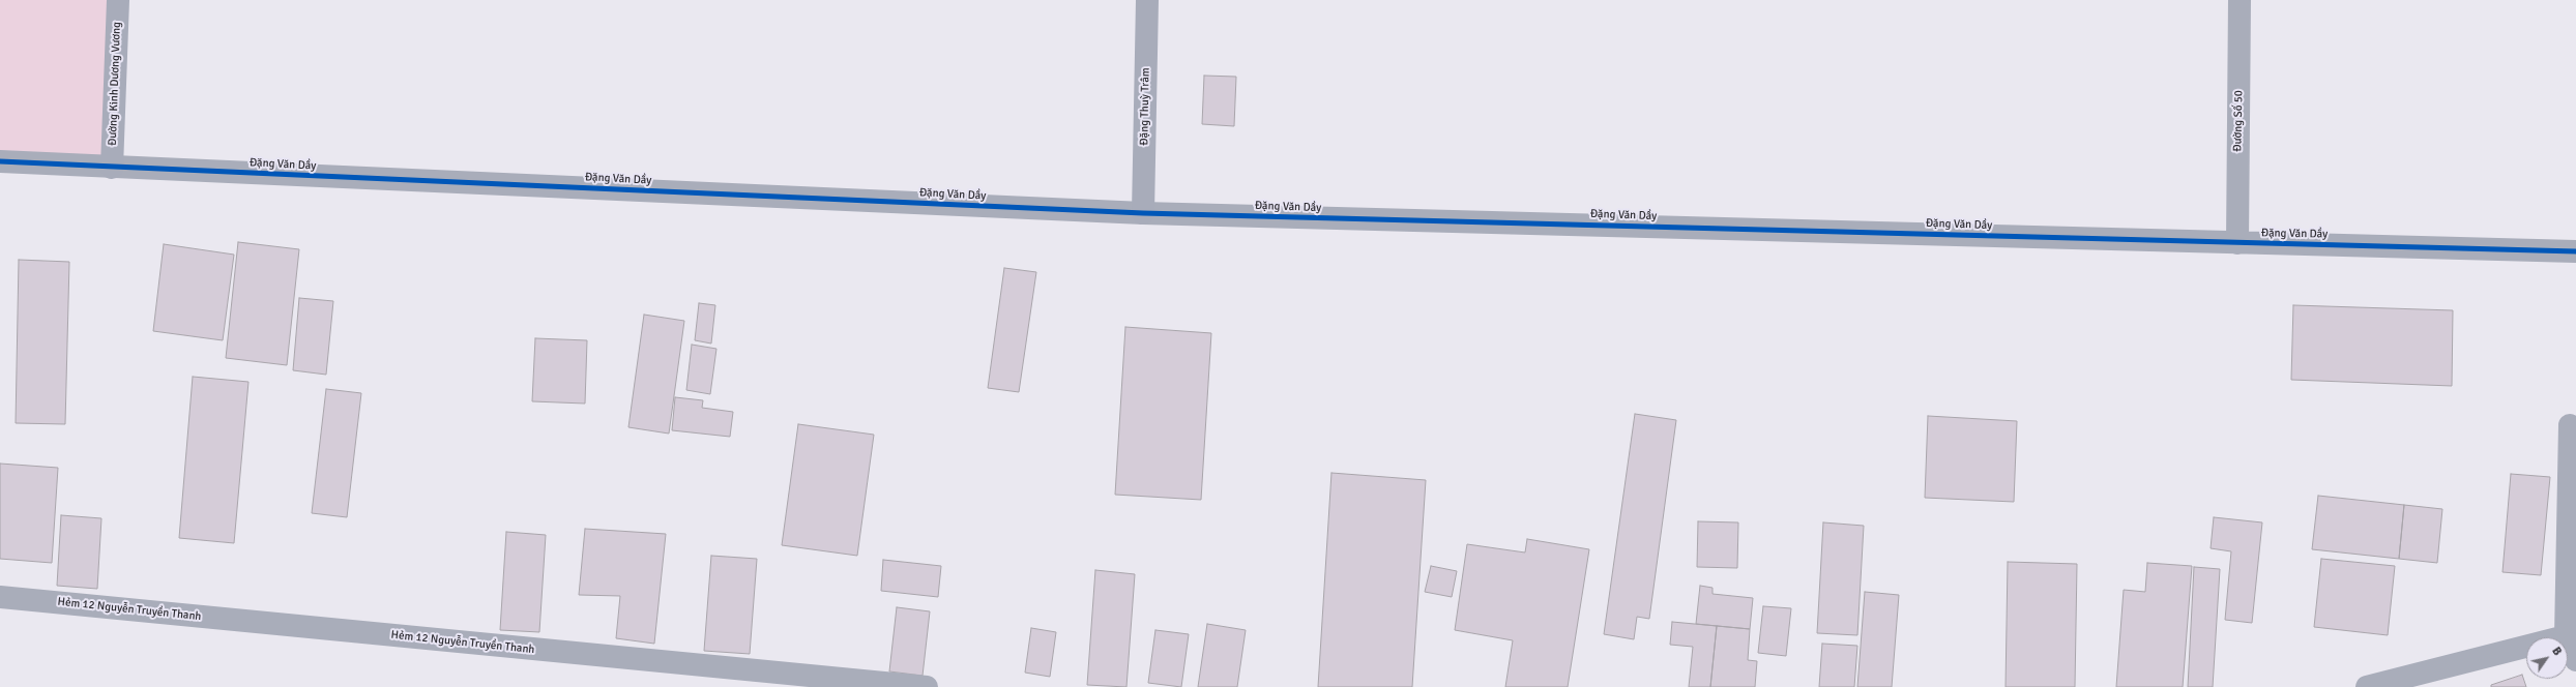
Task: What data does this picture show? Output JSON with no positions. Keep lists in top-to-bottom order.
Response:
{
  "streets": {
    "street": [
      "Đường Kinh Dương Vương",
      "Đặng Thuỳ Trâm",
      "Đường Số 50",
      "Đặng Văn Dầy",
      "Hẻm 12 Nguyễn Truyền Thanh"
    ]
  },
  "crossings": [
    ["Đường Kinh Dương Vương", "Đặng Văn Dầy"],
    ["Đặng Thuỳ Trâm", "Đặng Văn Dầy"],
    ["Đường Số 50", "Đặng Văn Dầy"]
  ],
  "north": "top right"
}
